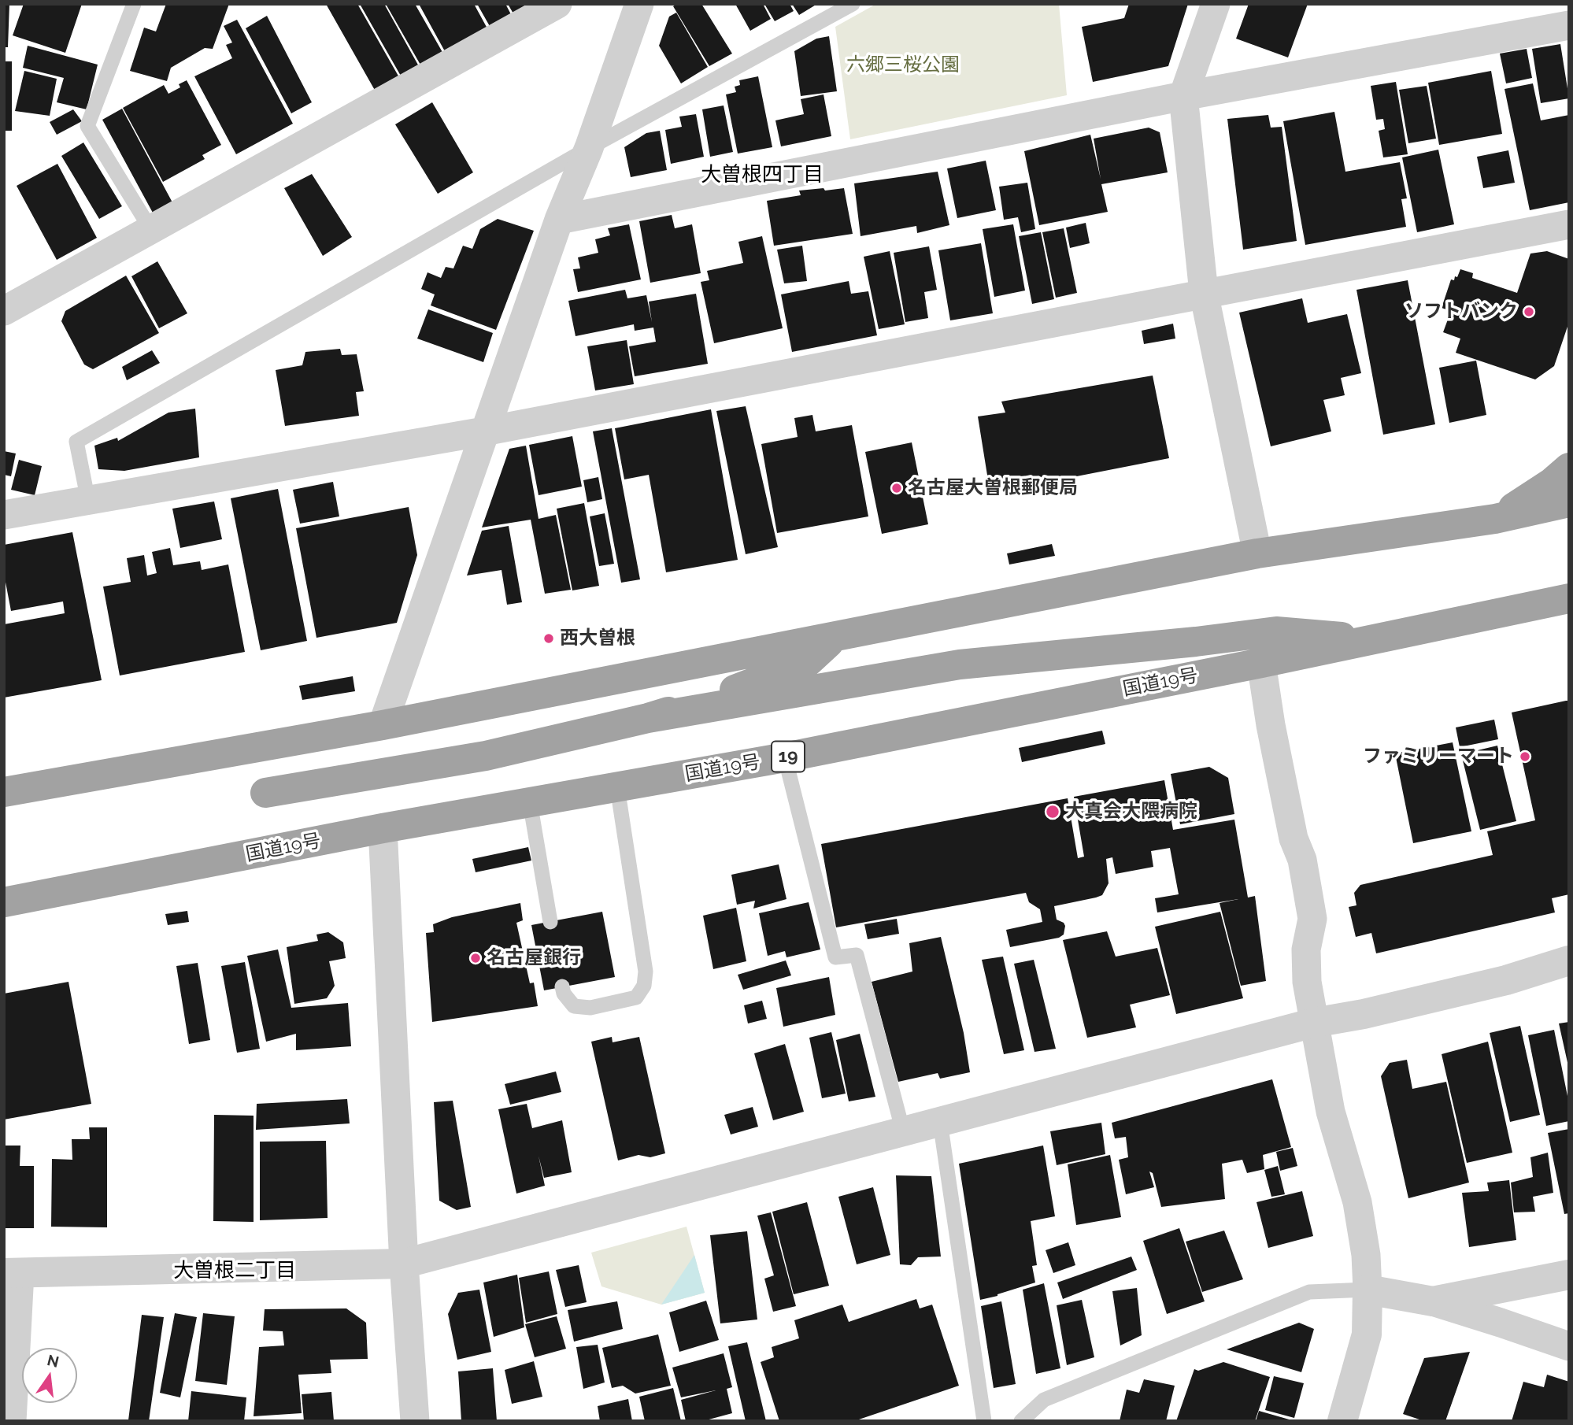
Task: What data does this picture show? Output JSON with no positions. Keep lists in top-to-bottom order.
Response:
{
  "streets": {
    "highway": ["国道19号", "19"]
  },
  "districts": ["大曽根四丁目", "大曽根二丁目"],
  "parks": ["六郷三桜公園"],
  "places": [
    "ソフトバンク",
    "名古屋大曽根郵便局",
    "西大曽根",
    "ファミリーマート",
    "大真会大隈病院",
    "名古屋銀行"
  ],
  "north": "top"
}
